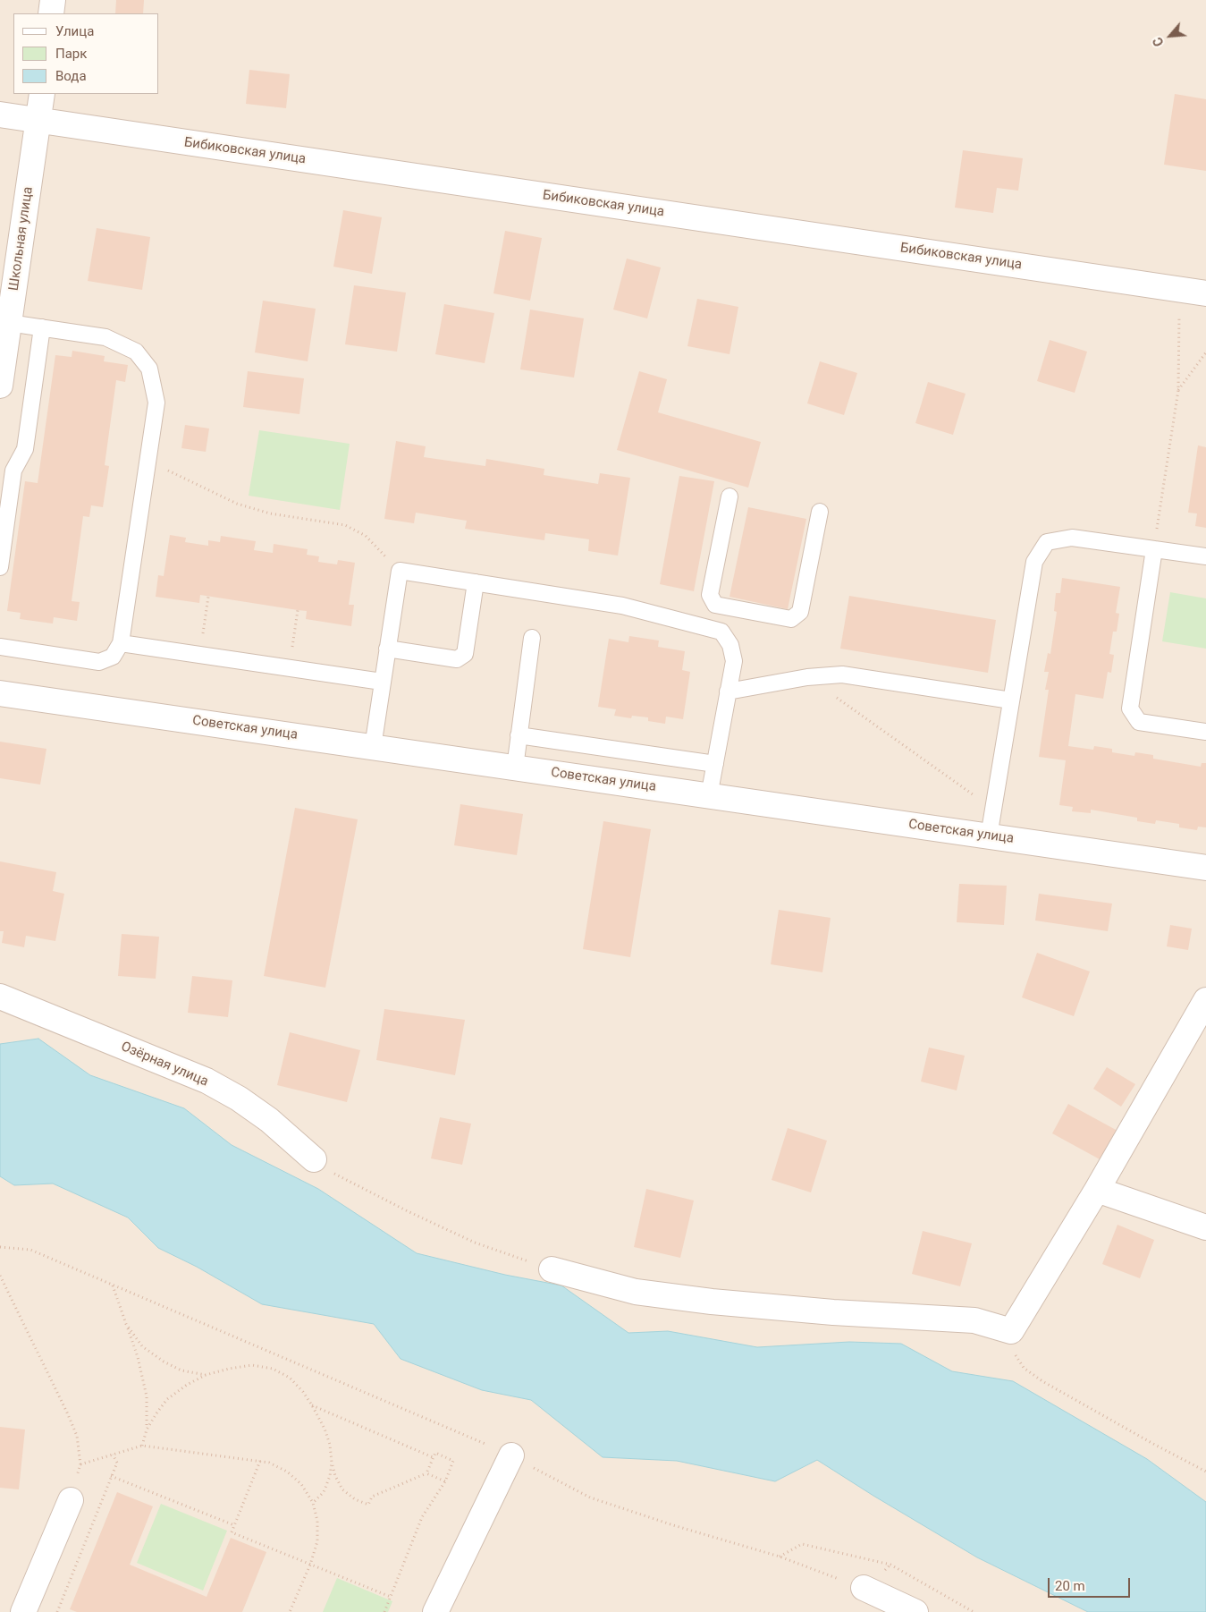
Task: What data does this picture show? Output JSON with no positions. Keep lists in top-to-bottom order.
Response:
{
  "streets": {
    "street": [
      "Бибиковская улица",
      "Школьная улица",
      "Советская улица",
      "Озёрная улица"
    ]
  },
  "crossings": [
    ["Бибиковская улица", "Школьная улица"]
  ],
  "legend": ["Улица", "Парк", "Вода"],
  "scale_bar": "20 m",
  "north": "bottom left"
}
